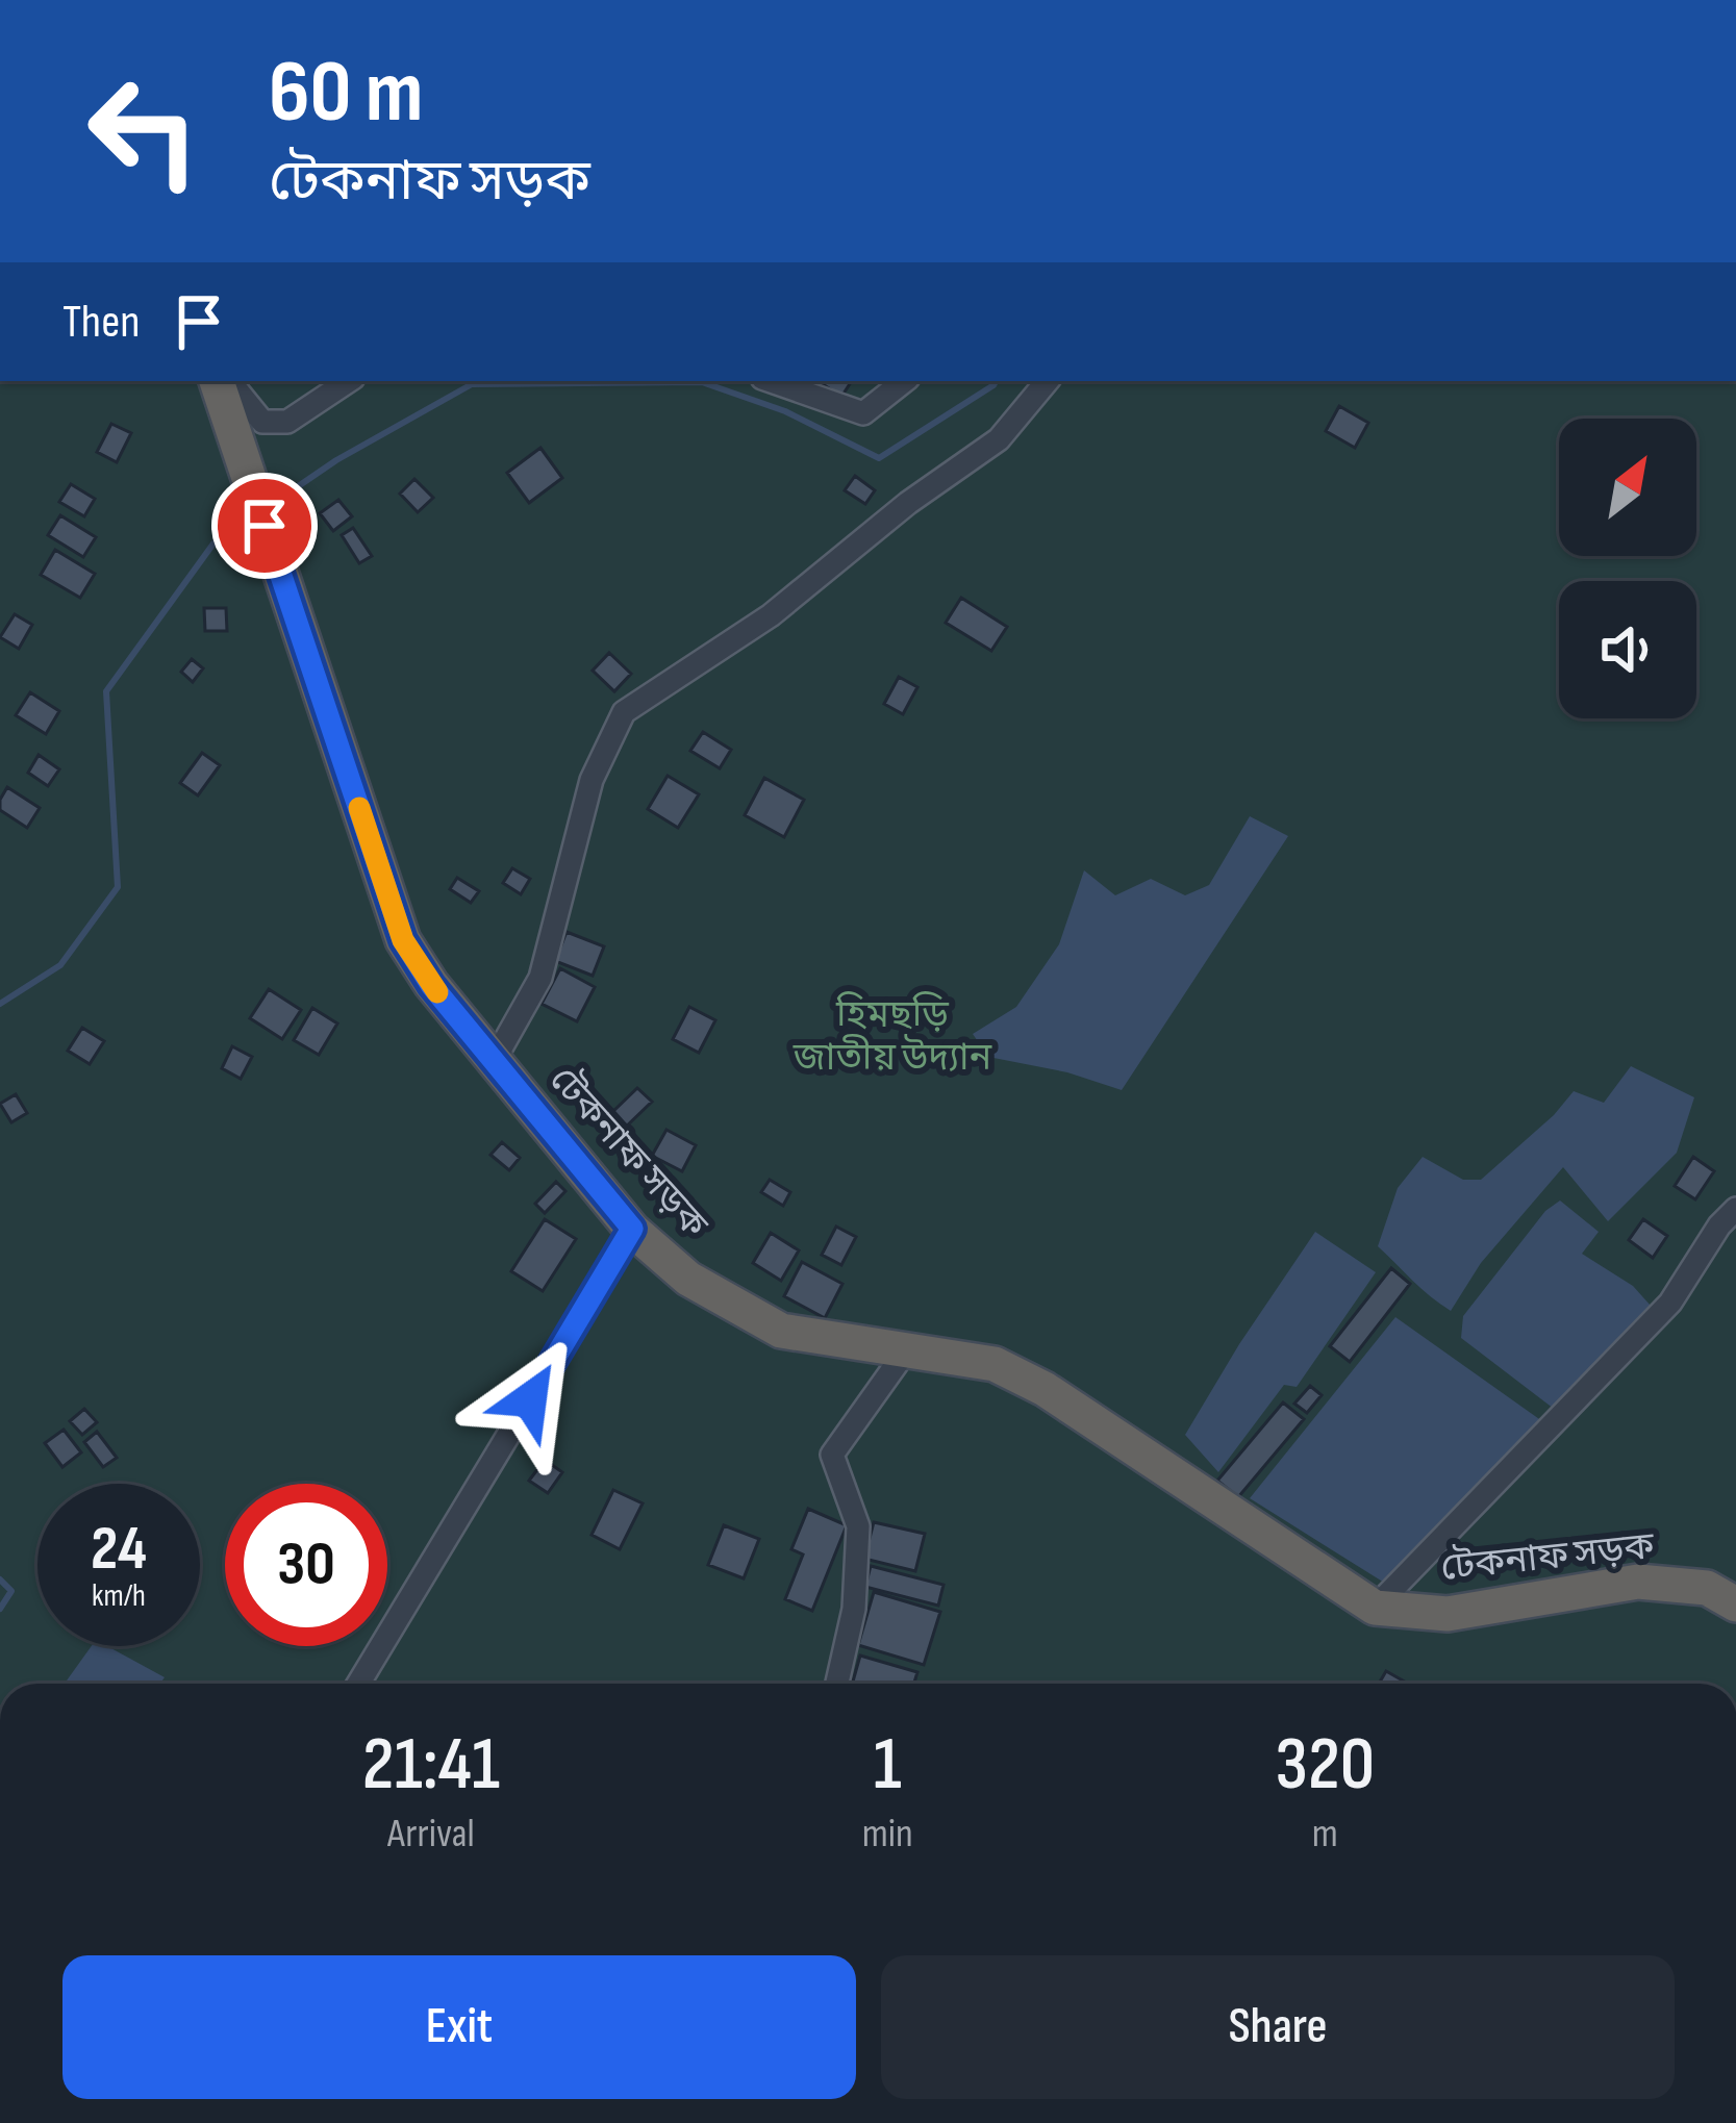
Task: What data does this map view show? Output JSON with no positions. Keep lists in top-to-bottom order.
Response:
{
  "streets": {
    "highway": ["টেকনাফ সড়ক"]
  },
  "parks": ["হিমছড়ি জাতীয় উদ্যান"],
  "north": "top right",
  "page": {
    "turn": ["60 m", "টেকনাফ সড়ক"],
    "then": "Then",
    "speed": "24 km/h",
    "limit": "30",
    "eta": [
      "21:41",
      "Arrival",
      "1",
      "min",
      "320",
      "m"
    ],
    "buttons": ["Exit", "Share"]
  }
}
